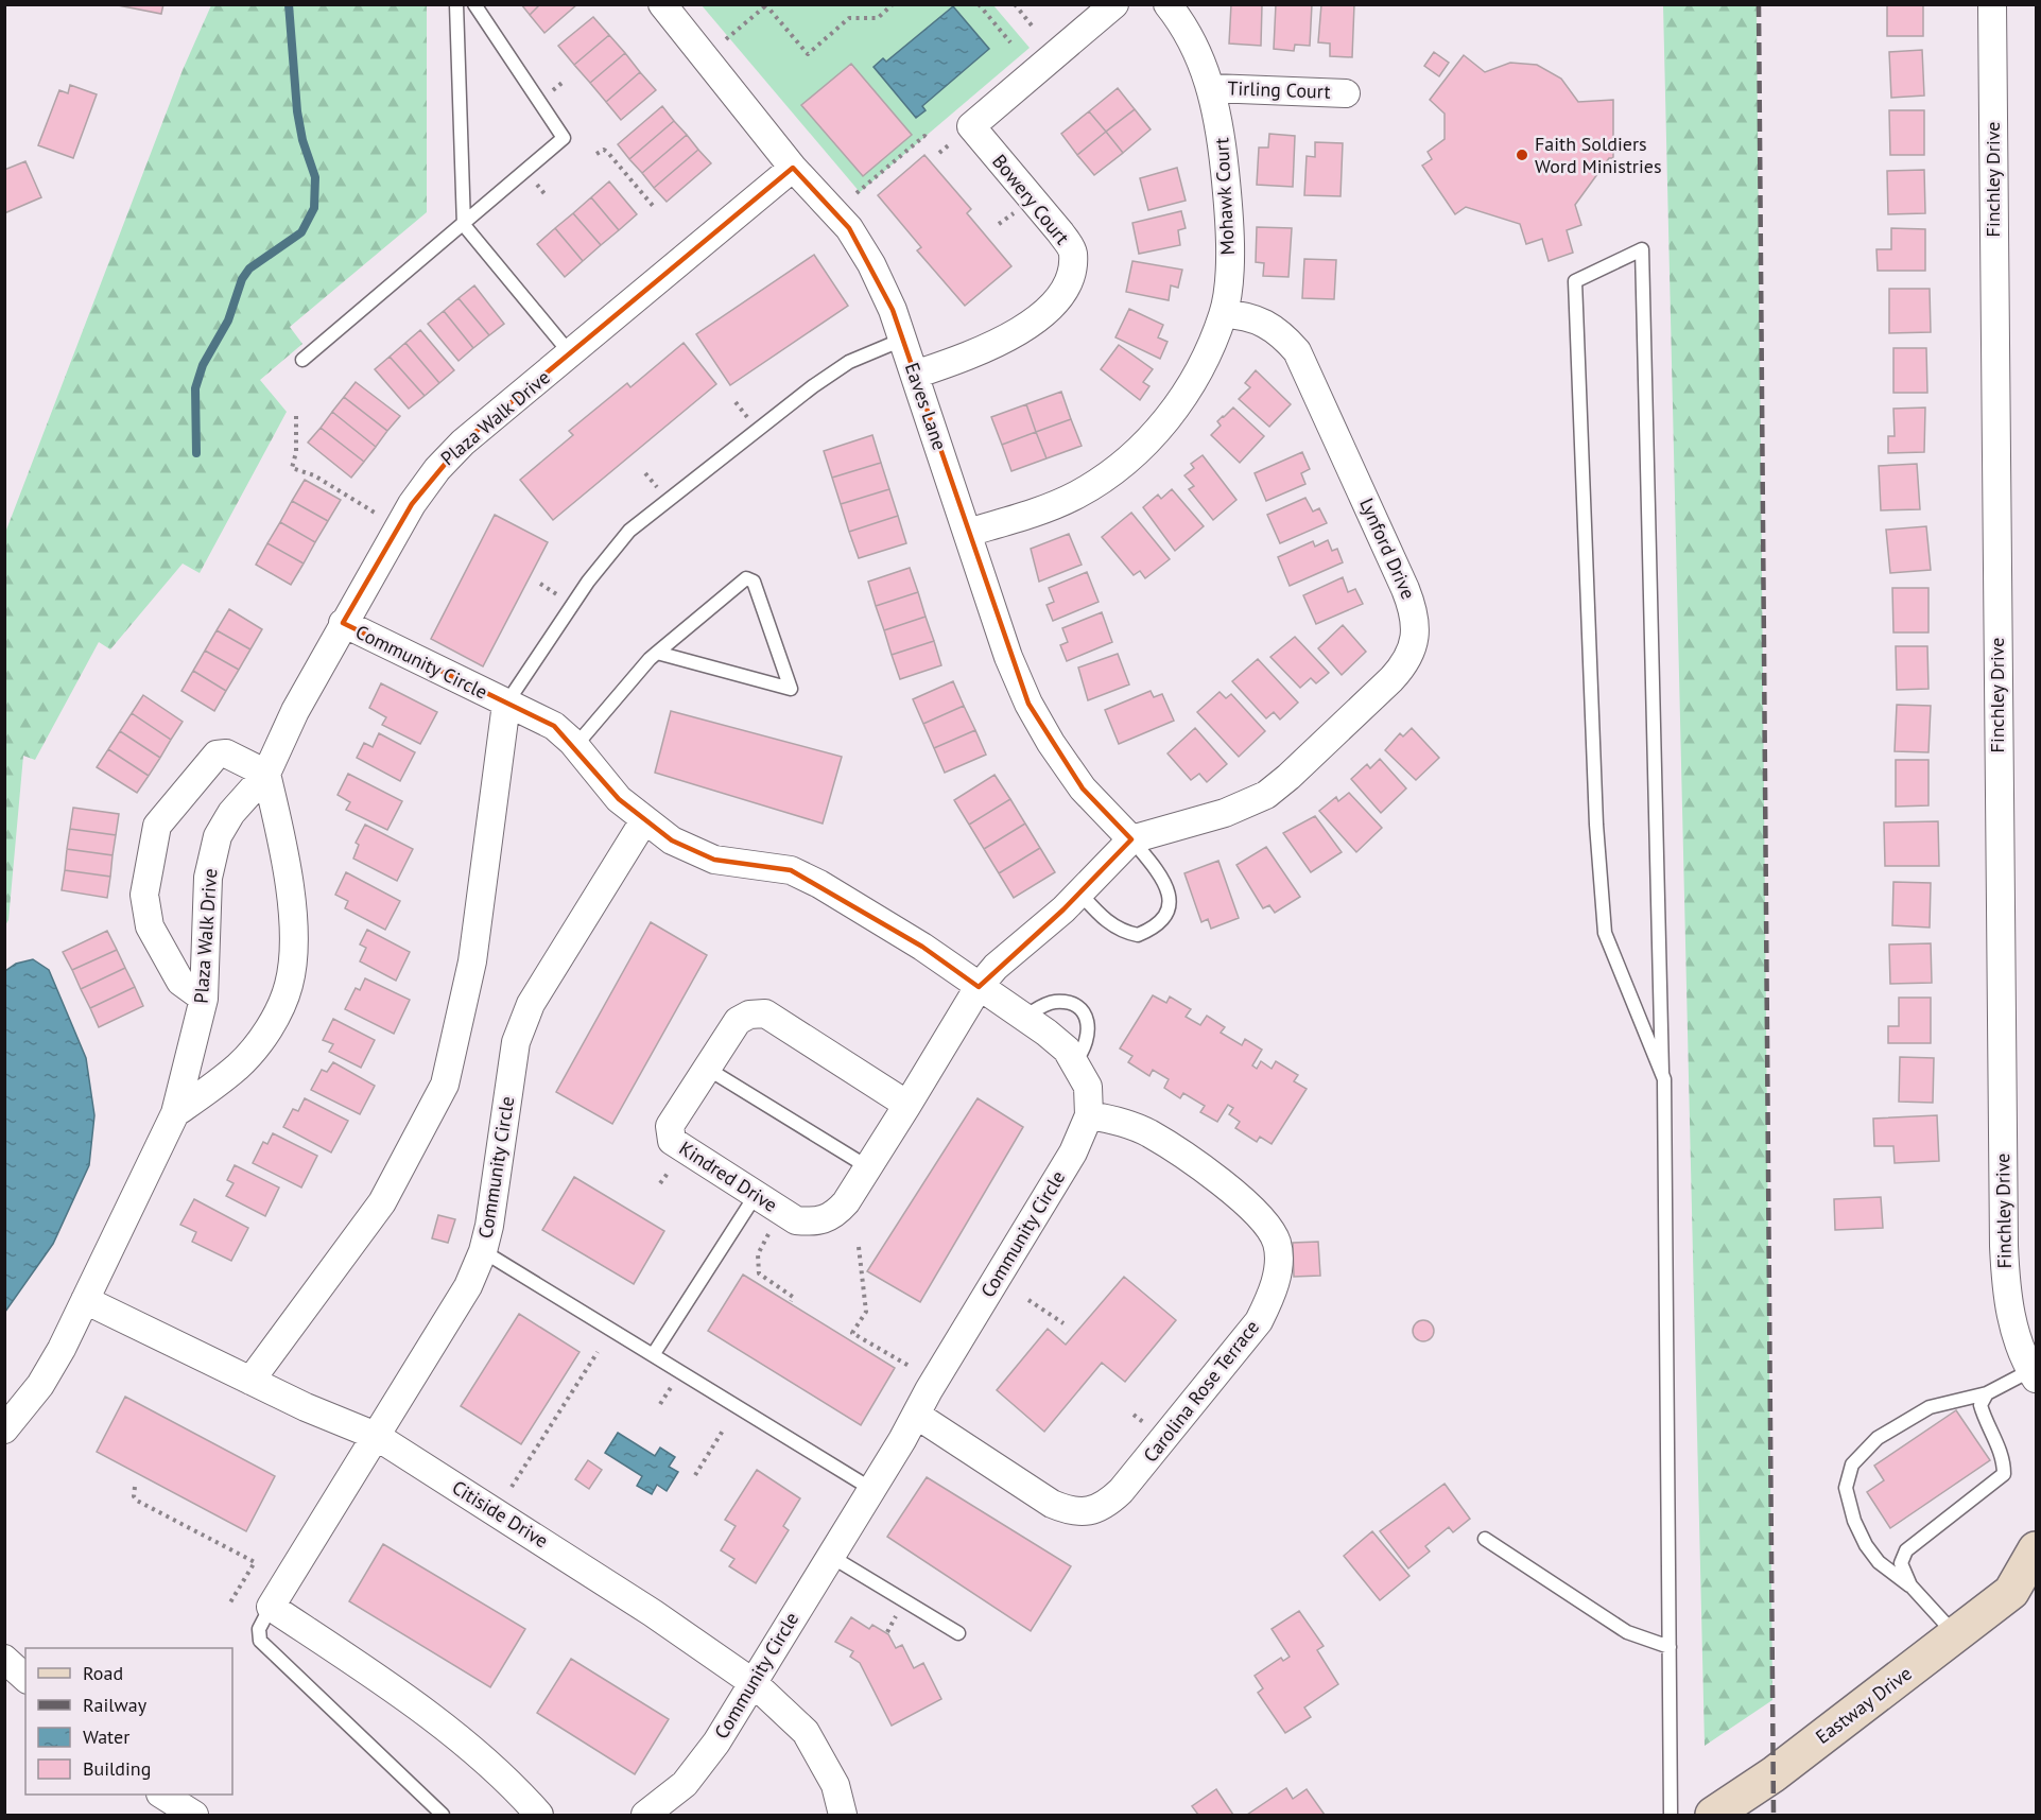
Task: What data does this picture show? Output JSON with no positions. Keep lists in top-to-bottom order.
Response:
{
  "streets": {
    "main road": ["Eastway Drive"],
    "street": [
      "Tirling Court",
      "Finchley Drive",
      "Mohawk Court",
      "Bowery Court",
      "Eaves Lane",
      "Plaza Walk Drive",
      "Lynford Drive",
      "Community Circle",
      "Kindred Drive",
      "Carolina Rose Terrace",
      "Citiside Drive"
    ]
  },
  "crossings": [
    ["Tirling Court", "Mohawk Court"],
    ["Mohawk Court", "Eaves Lane"],
    ["Mohawk Court", "Lynford Drive"],
    ["Bowery Court", "Eaves Lane"],
    ["Eaves Lane", "Plaza Walk Drive"],
    ["Eaves Lane", "Lynford Drive"],
    ["Eaves Lane", "Kindred Drive"],
    ["Plaza Walk Drive", "Community Circle"],
    ["Plaza Walk Drive", "Citiside Drive"],
    ["Lynford Drive", "Kindred Drive"],
    ["Community Circle", "Kindred Drive"],
    ["Community Circle", "Carolina Rose Terrace"],
    ["Community Circle", "Citiside Drive"]
  ],
  "places": ["Faith Soldiers Word Ministries"],
  "legend": [
    "Road",
    "Railway",
    "Water",
    "Building"
  ]
}
